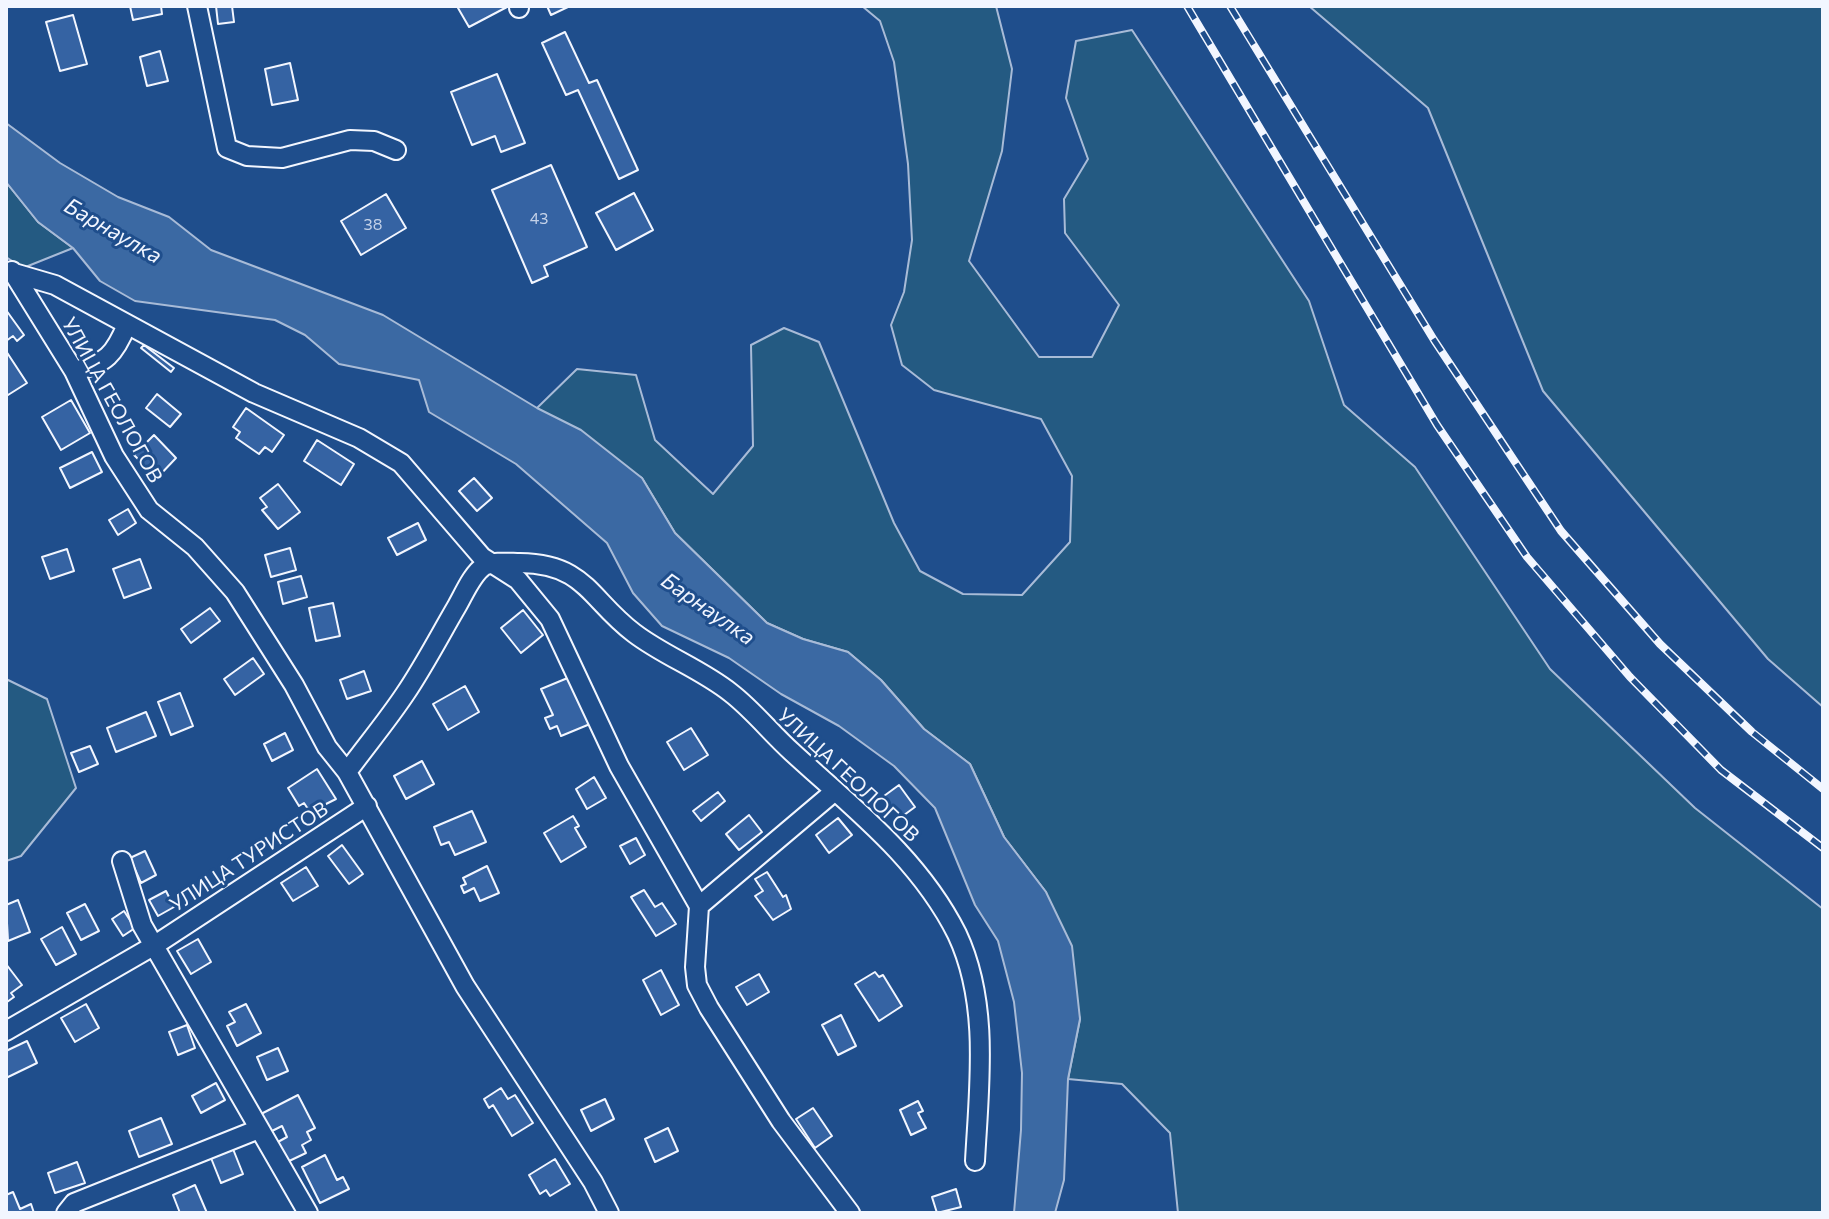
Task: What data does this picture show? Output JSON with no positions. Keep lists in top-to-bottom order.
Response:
{
  "streets": {
    "street": ["УЛИЦА ГЕОЛОГОВ", "УЛИЦА ТУРИСТОВ"]
  },
  "crossings": [
    ["УЛИЦА ГЕОЛОГОВ", "УЛИЦА ТУРИСТОВ"]
  ],
  "water": ["Барнаулка"],
  "house_numbers": ["43", "38"]
}
